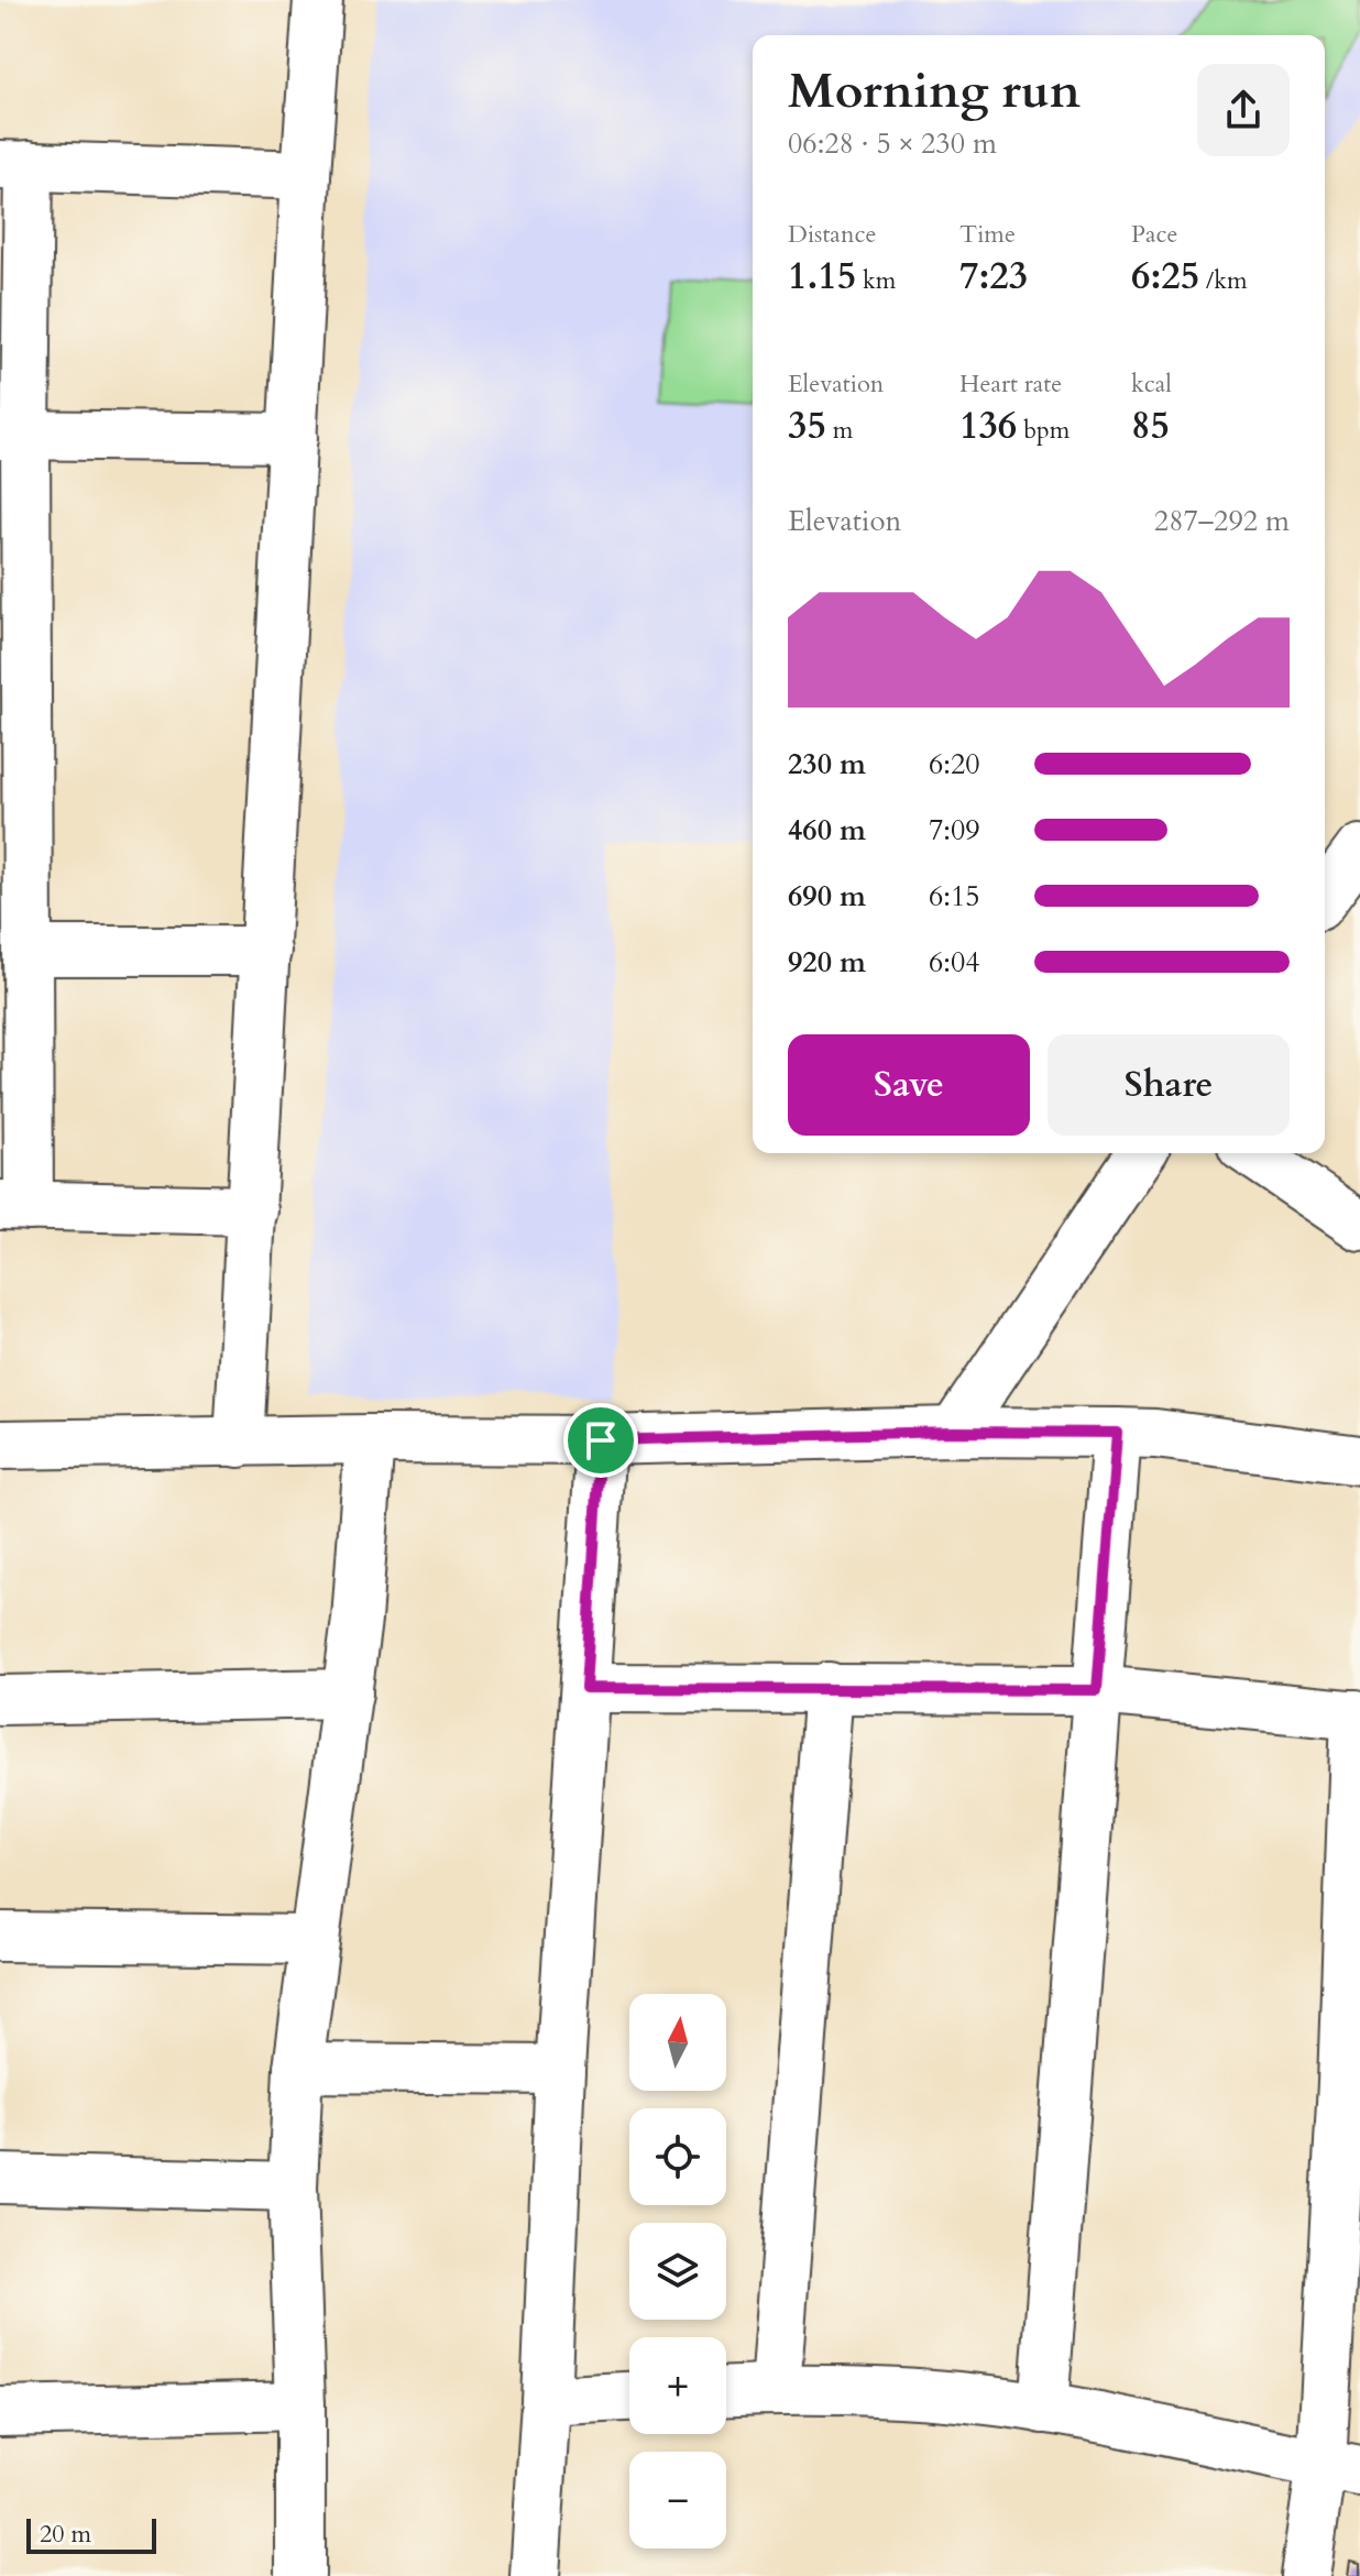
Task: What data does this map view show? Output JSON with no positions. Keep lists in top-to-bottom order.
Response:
{
  "scale_bar": "20 m",
  "north": "top",
  "page": {
    "heading": ["Morning run", "06:28 · 5 × 230 m"],
    "stats": [
      ["Distance", "1.15 km"],
      ["Time", "7:23"],
      ["Pace", "6:25 /km"],
      ["Elevation", "35 m"],
      ["Heart rate", "136 bpm"],
      ["kcal", "85"]
    ],
    "chart": ["Elevation", "287–292 m"],
    "list": [
      {
        "name": "230 m",
        "note": "6:20"
      },
      {
        "name": "460 m",
        "note": "7:09"
      },
      {
        "name": "690 m",
        "note": "6:15"
      },
      {
        "name": "920 m",
        "note": "6:04"
      }
    ],
    "buttons": ["Save", "Share"],
    "map_buttons": ["+", "−"],
    "scale": "20 m"
  }
}
